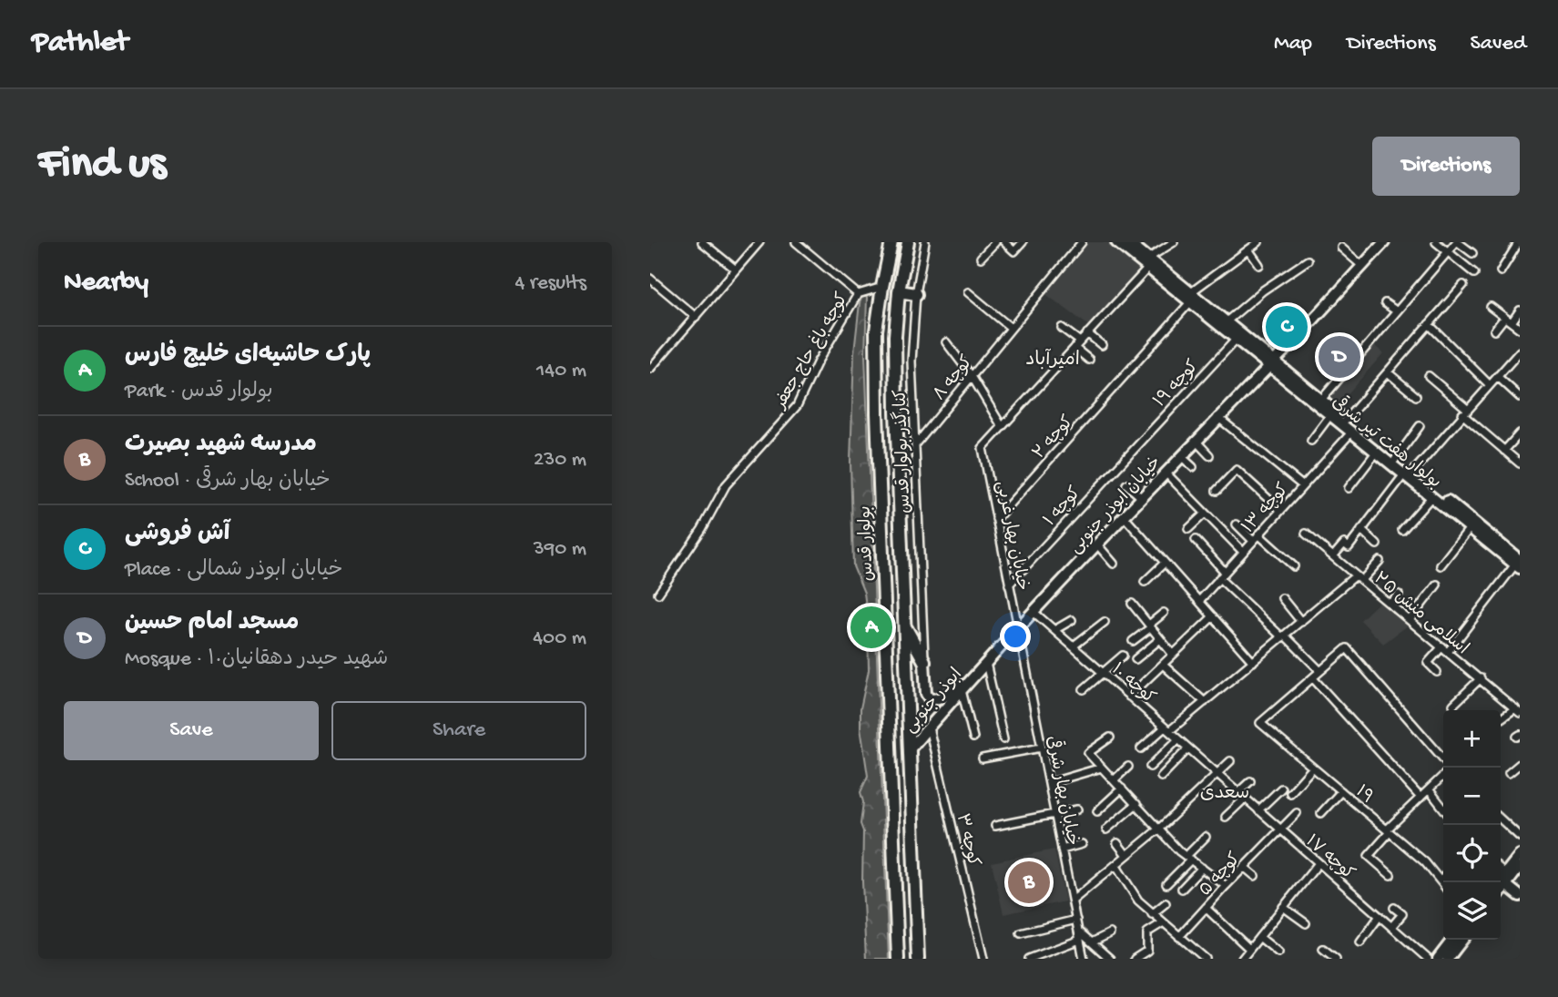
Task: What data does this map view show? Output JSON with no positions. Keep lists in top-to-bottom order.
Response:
{
  "streets": {
    "main road": [
      "بولوار هفت تیر شرقی",
      "خیابان ابوذر جنوبی",
      "بولوار قدس",
      "ابوذر جنوبی"
    ],
    "street": [
      "کوچه باغ حاج جعفر",
      "کوچه ۸",
      "کوچه ۱۹",
      "کوچه ۲",
      "کنارگذر بولوار قدس",
      "کوچه ۱",
      "کوچه ۱۳",
      "خیابان بهار غربی",
      "اسلامی منش ۲۵",
      "کوچه ۱۰",
      "خیابان بهار شرقی",
      "۱۹",
      "کوچه ۳",
      "کوچه ۱۷",
      "کوچه ۵"
    ]
  },
  "crossings": [
    ["کوچه باغ حاج جعفر", "بولوار قدس"],
    ["کوچه ۸", "کنارگذر بولوار قدس"],
    ["کوچه ۱۹", "بولوار هفت تیر شرقی"],
    ["کوچه ۱۹", "کوچه ۱"],
    ["کوچه ۲", "بولوار هفت تیر شرقی"],
    ["کوچه ۲", "خیابان بهار غربی"],
    ["بولوار هفت تیر شرقی", "خیابان ابوذر جنوبی"],
    ["بولوار هفت تیر شرقی", "کوچه ۱۳"],
    ["کنارگذر بولوار قدس", "ابوذر جنوبی"],
    ["خیابان ابوذر جنوبی", "خیابان بهار غربی"],
    ["خیابان ابوذر جنوبی", "کوچه ۱۰"],
    ["خیابان ابوذر جنوبی", "ابوذر جنوبی"],
    ["خیابان ابوذر جنوبی", "خیابان بهار شرقی"],
    ["کوچه ۱", "خیابان بهار غربی"],
    ["خیابان بهار غربی", "خیابان بهار شرقی"],
    ["کوچه ۱۰", "کوچه ۱۷"],
    ["ابوذر جنوبی", "کوچه ۳"],
    ["کوچه ۱۷", "کوچه ۵"]
  ],
  "districts": ["امیرآباد", "سعدی"],
  "page": {
    "header": "Pathlet",
    "nav": ["Map", "Directions", "Saved"],
    "buttons": [
      "Directions",
      ["Save", "Share"]
    ],
    "title": "Find us",
    "heading": ["Nearby", "4 results"],
    "pins": [
      "C",
      "D",
      "A",
      "B"
    ],
    "list": [
      {
        "mark": "A",
        "name": "پارک حاشیه‌ای خلیج فارس",
        "note": "Park · بولوار قدس",
        "value": "140 m"
      },
      {
        "mark": "B",
        "name": "مدرسه شهید بصیرت",
        "note": "School · خیابان بهار شرقی",
        "value": "230 m"
      },
      {
        "mark": "C",
        "name": "آش فروشی",
        "note": "Place · خیابان ابوذر شمالی",
        "value": "390 m"
      },
      {
        "mark": "D",
        "name": "مسجد امام حسین",
        "note": "Mosque · شهید حیدر دهقانیان۱۰",
        "value": "400 m"
      }
    ],
    "map_buttons": ["+", "−"]
  }
}
